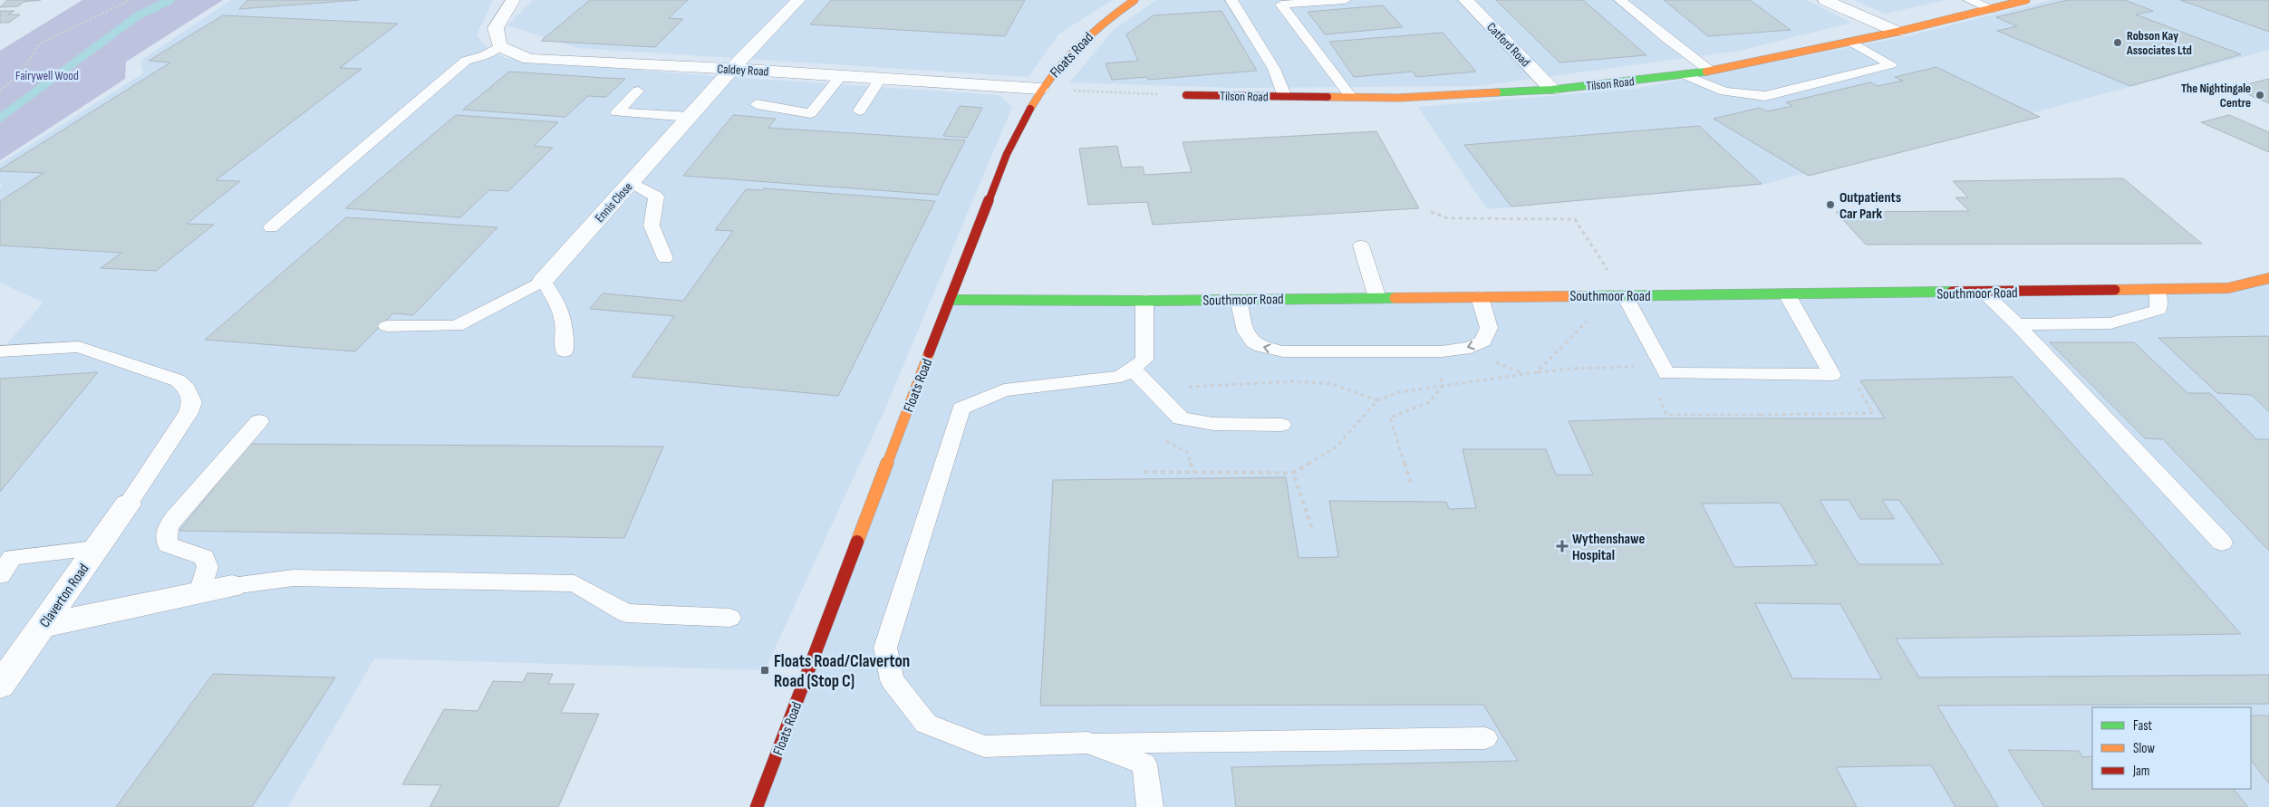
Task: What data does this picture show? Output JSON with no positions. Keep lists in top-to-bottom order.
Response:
{
  "streets": {
    "street": [
      "Catford Road",
      "Floats Road",
      "Caldey Road",
      "Tilson Road",
      "Ennis Close",
      "Southmoor Road",
      "Claverton Road"
    ]
  },
  "crossings": [
    ["Catford Road", "Tilson Road"],
    ["Floats Road", "Caldey Road"],
    ["Floats Road", "Southmoor Road"],
    ["Caldey Road", "Ennis Close"]
  ],
  "parks": ["Fairywell Wood"],
  "places": {
    "other": ["Robson Kay Associates Ltd", "The Nightingale Centre", "Outpatients Car Park"],
    "health": ["Wythenshawe Hospital"],
    "transit": ["Floats Road/Claverton Road (Stop C)"]
  },
  "legend": ["Fast", "Slow", "Jam"]
}
